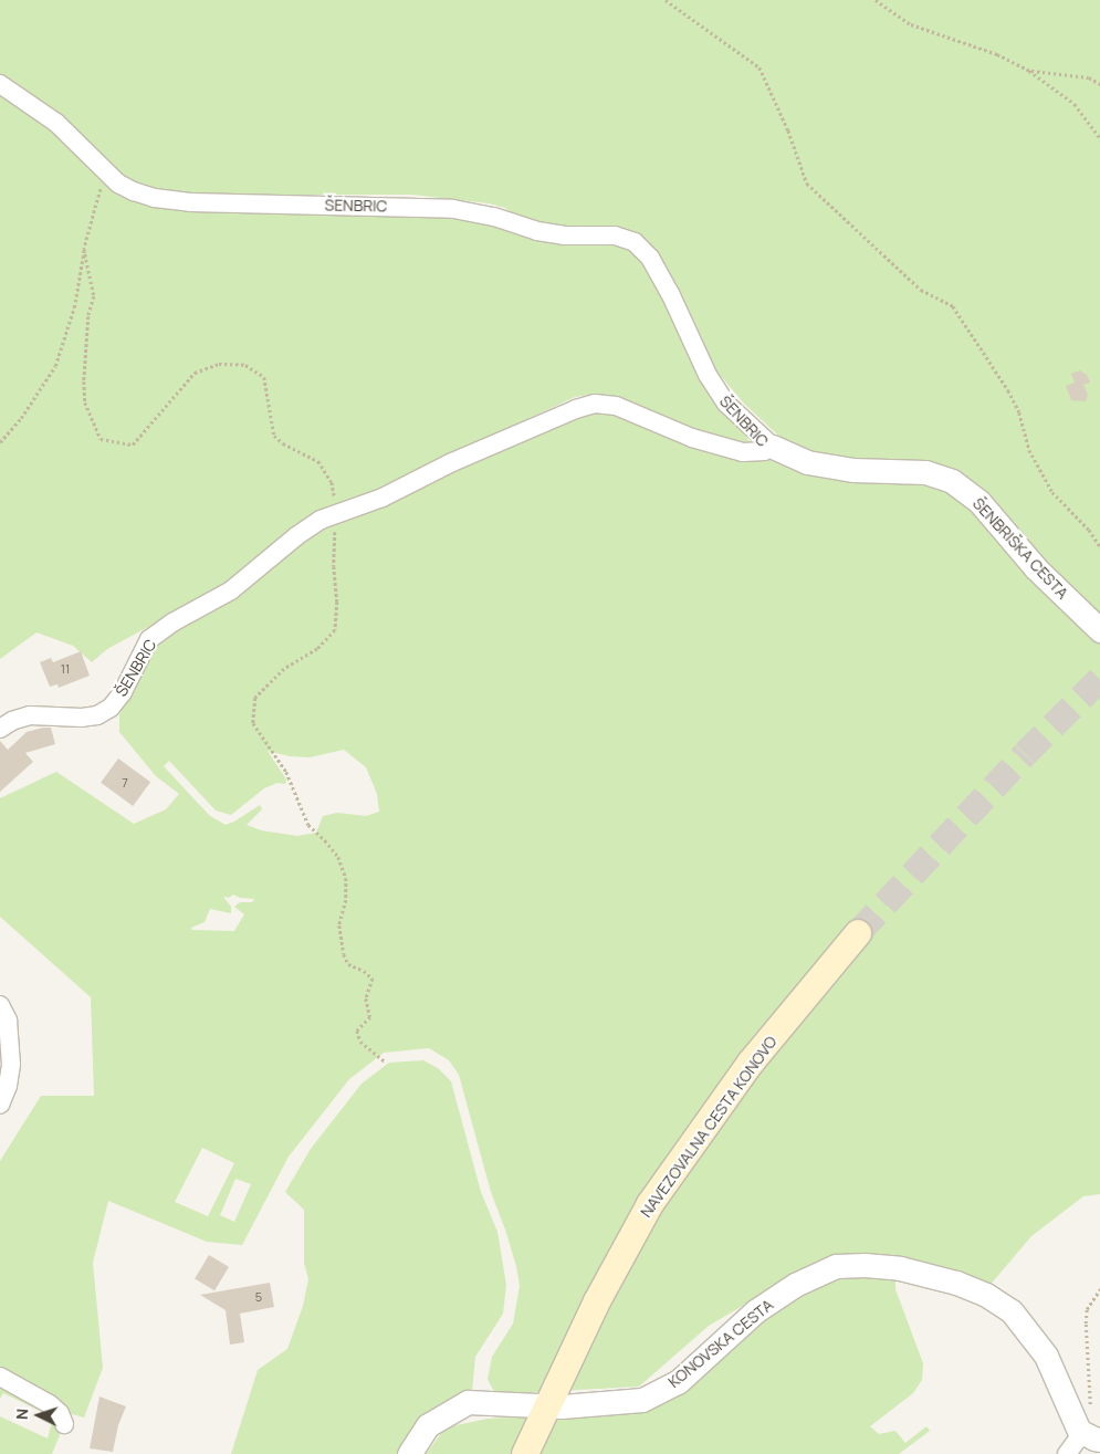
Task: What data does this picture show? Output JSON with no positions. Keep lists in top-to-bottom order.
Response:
{
  "streets": {
    "main road": ["NAVEZOVALNA CESTA KONOVO"],
    "street": ["ŠENBRIC", "ŠENBRIŠKA CESTA", "KONOVSKA CESTA"]
  },
  "crossings": [
    ["ŠENBRIC", "ŠENBRIŠKA CESTA"],
    ["NAVEZOVALNA CESTA KONOVO", "KONOVSKA CESTA"]
  ],
  "house_numbers": ["11", "7", "5"],
  "north": "left"
}
